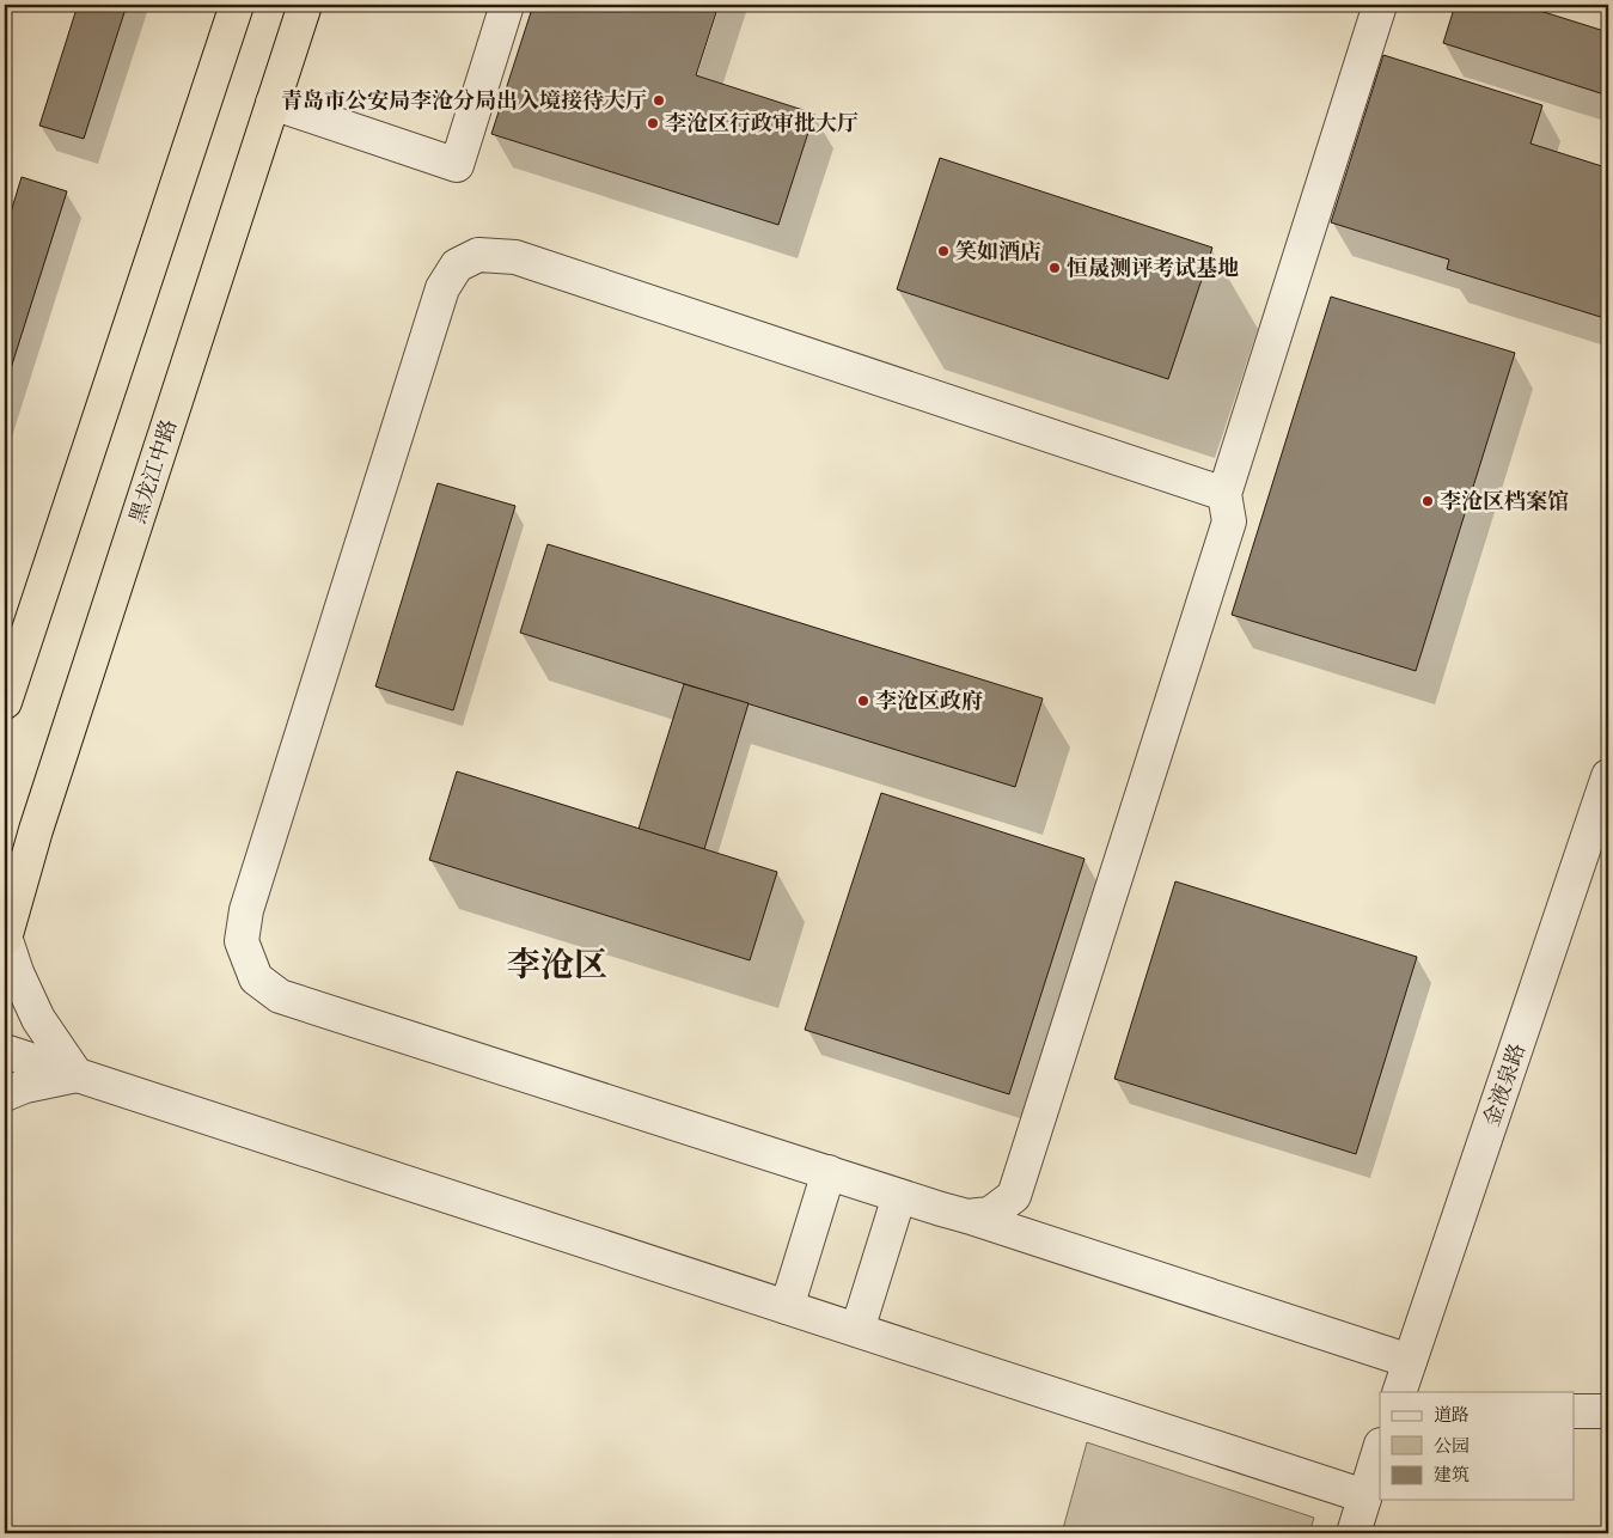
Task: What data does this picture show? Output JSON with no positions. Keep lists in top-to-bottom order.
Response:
{
  "streets": {
    "highway": ["黑龙江中路"],
    "street": ["金液泉路"]
  },
  "districts": ["李沧区"],
  "places": [
    "青岛市公安局李沧分局出入境接待大厅",
    "李沧区行政审批大厅",
    "笑如酒店",
    "恒晟测评考试基地",
    "李沧区档案馆",
    "李沧区政府"
  ],
  "legend": ["道路", "公园", "建筑"]
}
